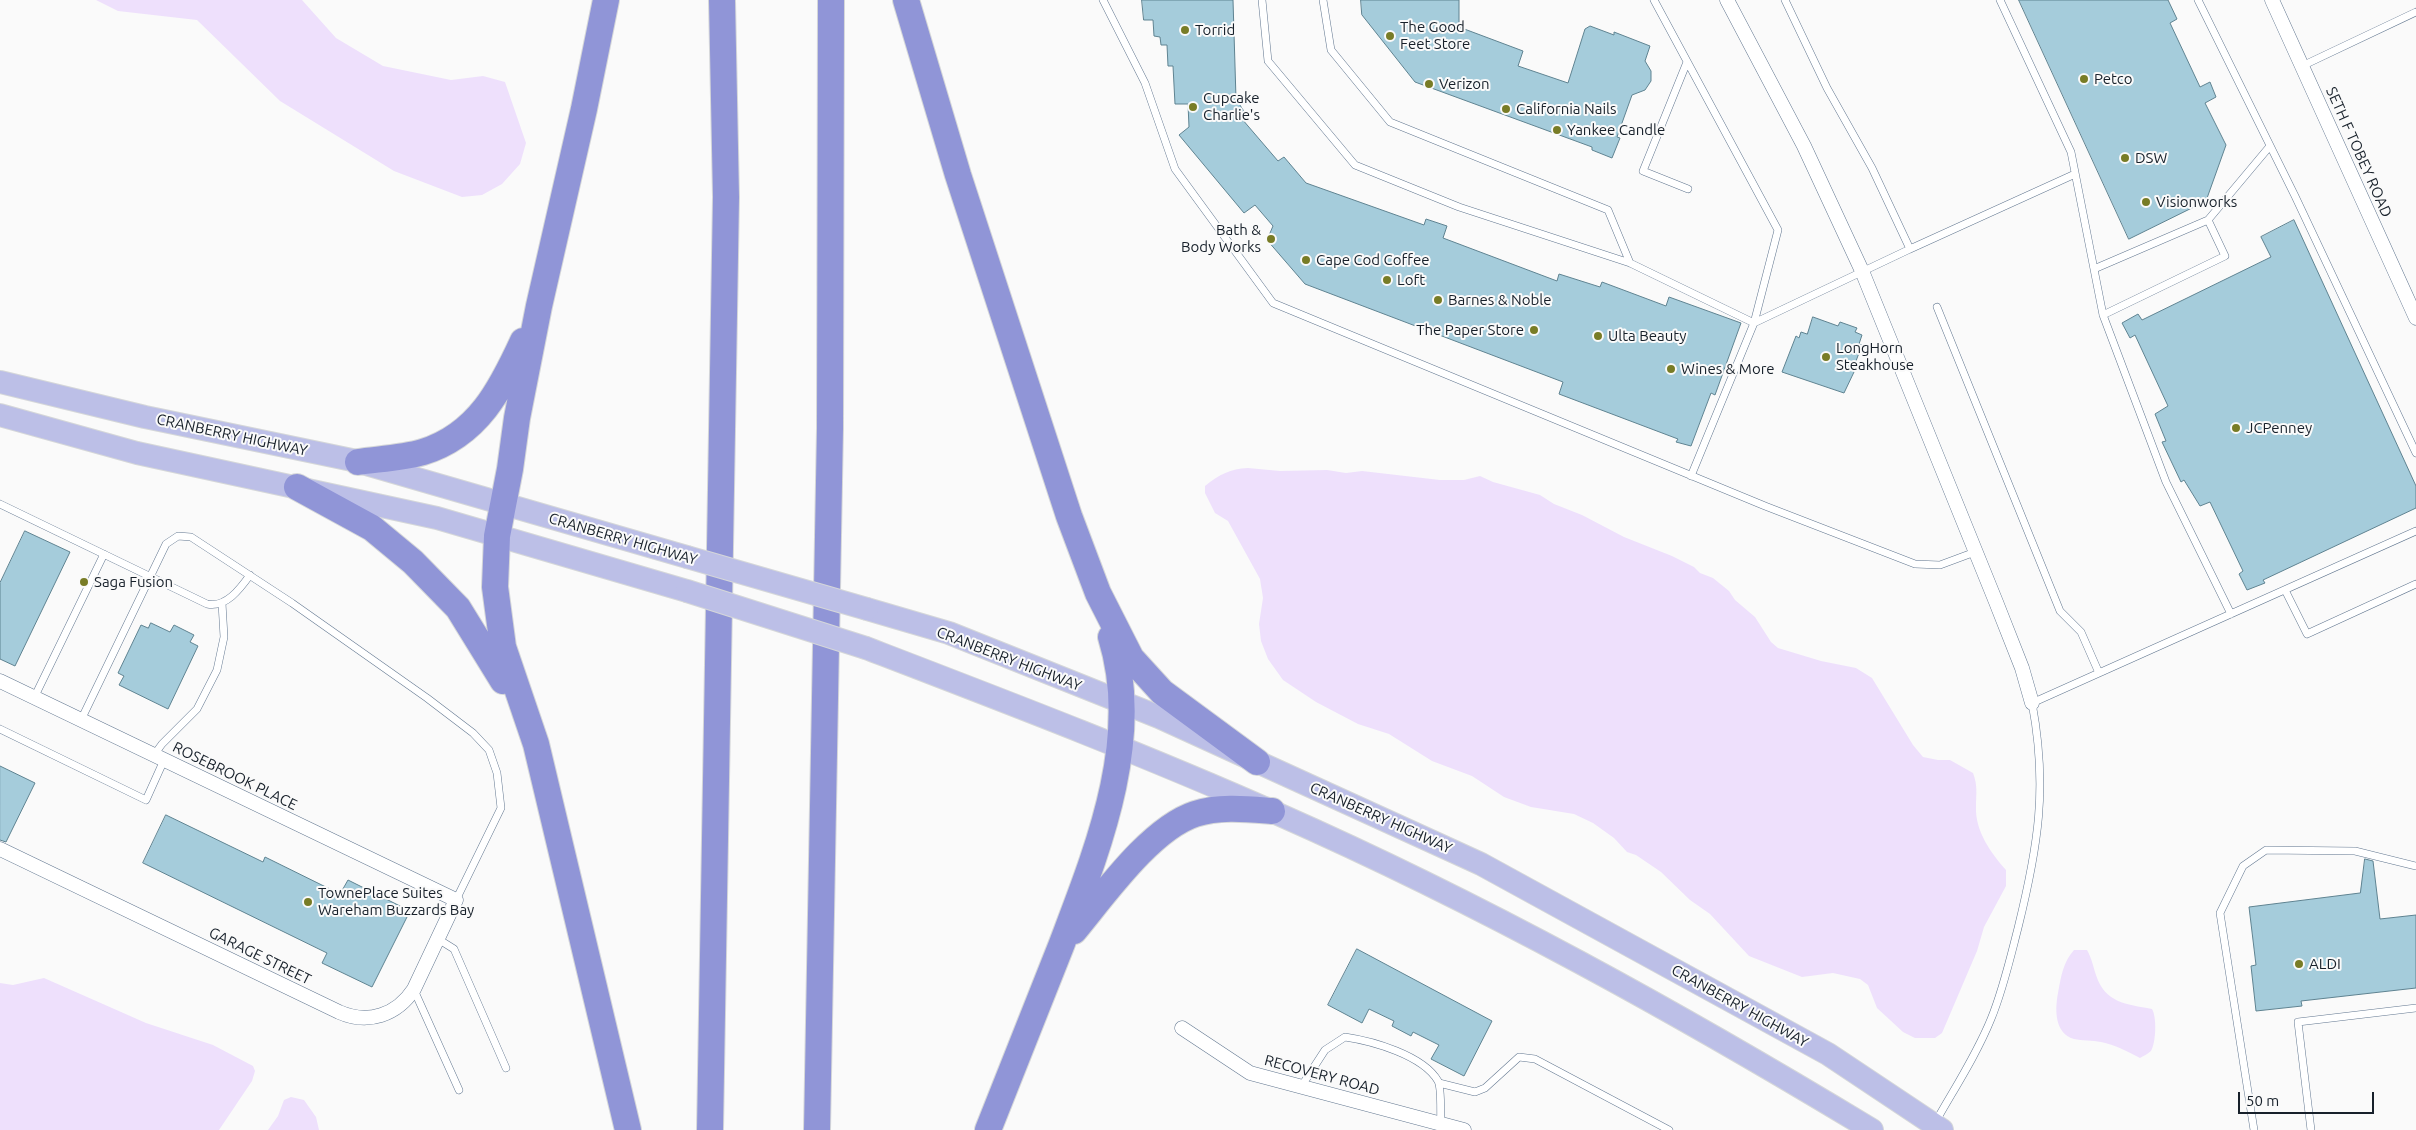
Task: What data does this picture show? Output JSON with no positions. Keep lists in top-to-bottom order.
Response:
{
  "streets": {
    "main road": ["CRANBERRY HIGHWAY"],
    "street": [
      "SETH F TOBEY ROAD",
      "ROSEBROOK PLACE",
      "GARAGE STREET",
      "RECOVERY ROAD"
    ]
  },
  "crossings": [
    ["ROSEBROOK PLACE", "GARAGE STREET"]
  ],
  "places": [
    "Torrid",
    "The Good Feet Store",
    "Petco",
    "Verizon",
    "Cupcake Charlie's",
    "California Nails",
    "Yankee Candle",
    "DSW",
    "Visionworks",
    "Bath & Body Works",
    "Cape Cod Coffee",
    "Loft",
    "Barnes & Noble",
    "The Paper Store",
    "Ulta Beauty",
    "LongHorn Steakhouse",
    "Wines & More",
    "JCPenney",
    "Saga Fusion",
    "TownePlace Suites Wareham Buzzards Bay",
    "ALDI"
  ],
  "scale_bar": "50 m"
}
